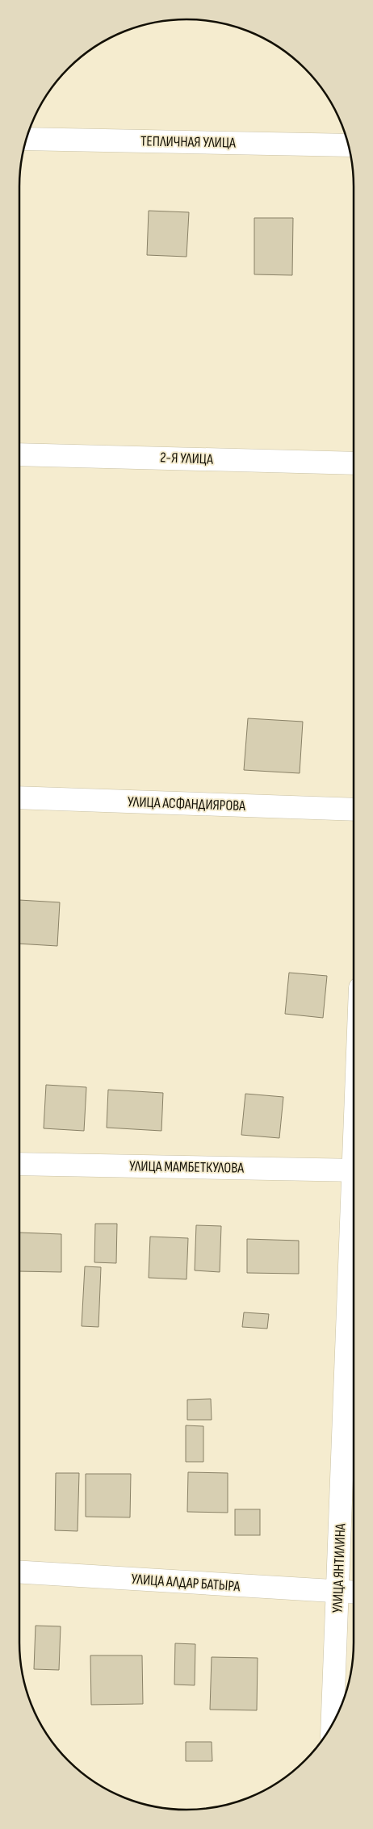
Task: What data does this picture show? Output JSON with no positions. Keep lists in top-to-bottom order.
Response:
{
  "streets": {
    "street": [
      "ТЕПЛИЧНАЯ УЛИЦА",
      "2-Я УЛИЦА",
      "УЛИЦА АСФАНДИЯРОВА",
      "УЛИЦА МАМБЕТКУЛОВА",
      "УЛИЦА ЯНТИЛИНА",
      "УЛИЦА АЛДАР БАТЫРА"
    ]
  },
  "crossings": [
    ["УЛИЦА ЯНТИЛИНА", "УЛИЦА АЛДАР БАТЫРА"]
  ]
}
